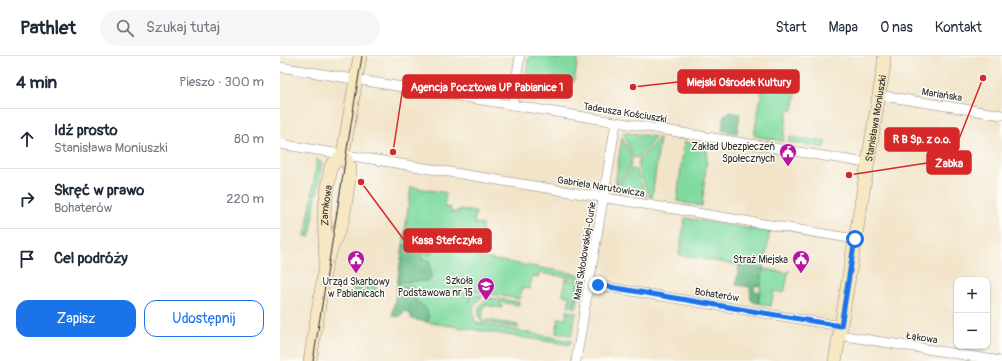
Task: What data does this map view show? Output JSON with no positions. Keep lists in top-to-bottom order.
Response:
{
  "streets": {
    "street": [
      "Mariańska",
      "Tadeusza Kościuszki",
      "Stanisława Moniuszki",
      "Gabriela Narutowicza",
      "Zamkowa",
      "Marii Skłodowskiej-Curie",
      "Bohaterów",
      "Łąkowa"
    ]
  },
  "crossings": [
    ["Mariańska", "Stanisława Moniuszki"],
    ["Tadeusza Kościuszki", "Stanisława Moniuszki"],
    ["Tadeusza Kościuszki", "Zamkowa"],
    ["Tadeusza Kościuszki", "Marii Skłodowskiej-Curie"],
    ["Stanisława Moniuszki", "Gabriela Narutowicza"],
    ["Stanisława Moniuszki", "Bohaterów"],
    ["Stanisława Moniuszki", "Łąkowa"],
    ["Gabriela Narutowicza", "Zamkowa"],
    ["Gabriela Narutowicza", "Marii Skłodowskiej-Curie"],
    ["Marii Skłodowskiej-Curie", "Bohaterów"],
    ["Bohaterów", "Łąkowa"]
  ],
  "places": {
    "other": [
      "R B Sp. z o.o.",
      "Miejski Ośrodek Kultury",
      "Agencja Pocztowa UP Pabianice 1",
      "Żabka",
      "Kasa Stefczyka"
    ],
    "public building": ["Zakład Ubezpieczeń Społecznych", "Urząd Skarbowy w Pabianicach", "Straż Miejska"],
    "school or university": ["Szkoła Podstawowa nr 15"]
  },
  "page": {
    "header": "Pathlet",
    "search": "Szukaj tutaj",
    "nav": [
      "Start",
      "Mapa",
      "O nas",
      "Kontakt"
    ],
    "heading": ["4 min", "Pieszo · 300 m"],
    "list": [
      ["Idź prosto", "Stanisława Moniuszki", "80 m"],
      ["Skręć w prawo", "Bohaterów", "220 m"],
      "Cel podróży"
    ],
    "map_buttons": ["+", "−"],
    "buttons": ["Zapisz", "Udostępnij"]
  }
}
